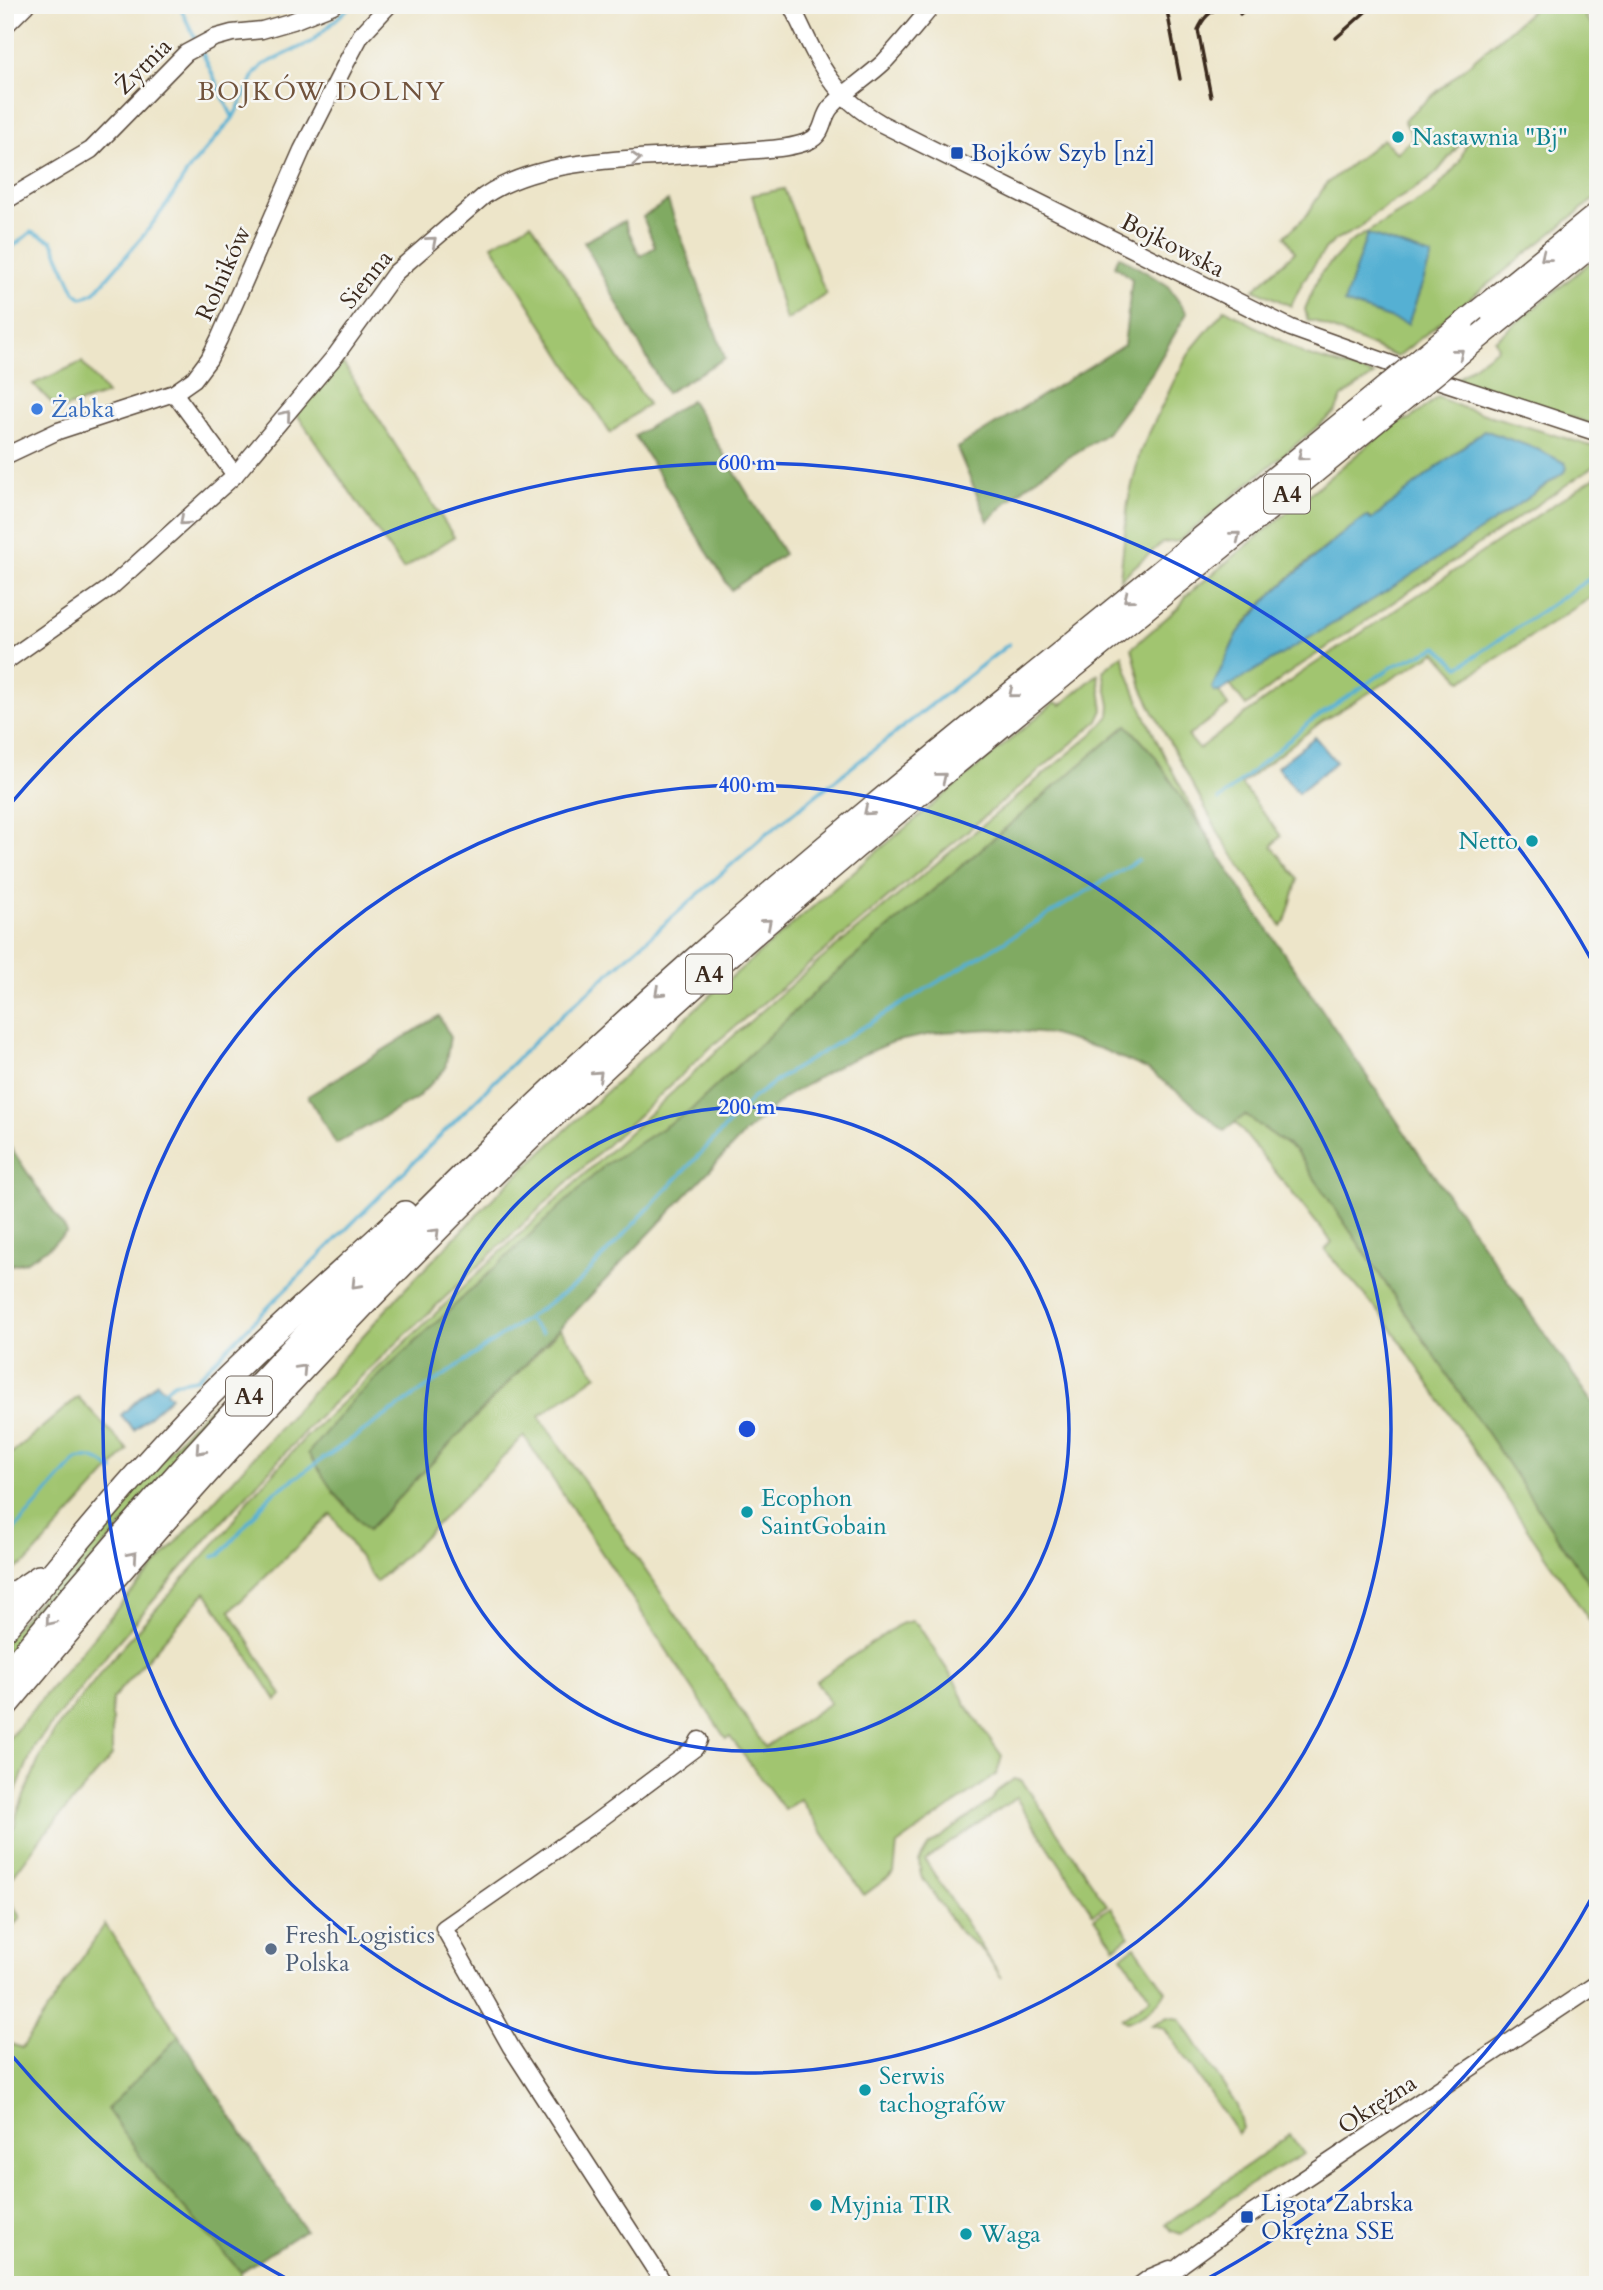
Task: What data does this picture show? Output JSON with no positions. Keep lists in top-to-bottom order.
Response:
{
  "streets": {
    "highway": ["A4"],
    "street": [
      "Żytnia",
      "Bojkowska",
      "Rolników",
      "Sienna",
      "Okrężna"
    ]
  },
  "crossings": [
    ["Bojkowska", "Sienna"]
  ],
  "districts": ["BOJKÓW DOLNY"],
  "places": {
    "other": [
      "Nastawnia \"Bj\"",
      "Żabka",
      "Netto",
      "Ecophon SaintGobain",
      "Fresh Logistics Polska",
      "Serwis tachografów",
      "Myjnia TIR",
      "Waga"
    ],
    "transit": ["Bojków Szyb [nż]", "Ligota Zabrska Okrężna SSE"]
  },
  "rings": ["600 m", "400 m", "200 m"]
}
